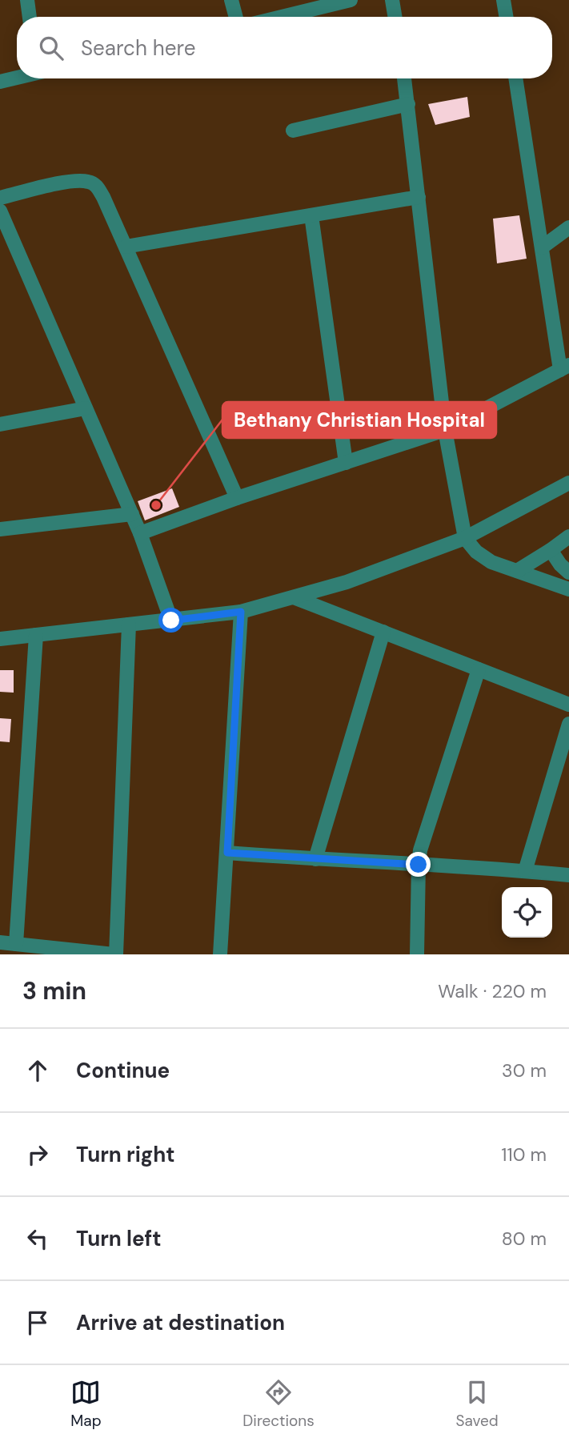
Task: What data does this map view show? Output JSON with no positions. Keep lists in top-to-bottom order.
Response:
{
  "places": ["Bethany Christian Hospital"],
  "page": {
    "search": "Search here",
    "heading": ["3 min", "Walk · 220 m"],
    "list": [
      ["Continue", "30 m"],
      ["Turn right", "110 m"],
      ["Turn left", "80 m"],
      "Arrive at destination"
    ],
    "nav": ["Map", "Directions", "Saved"]
  }
}
